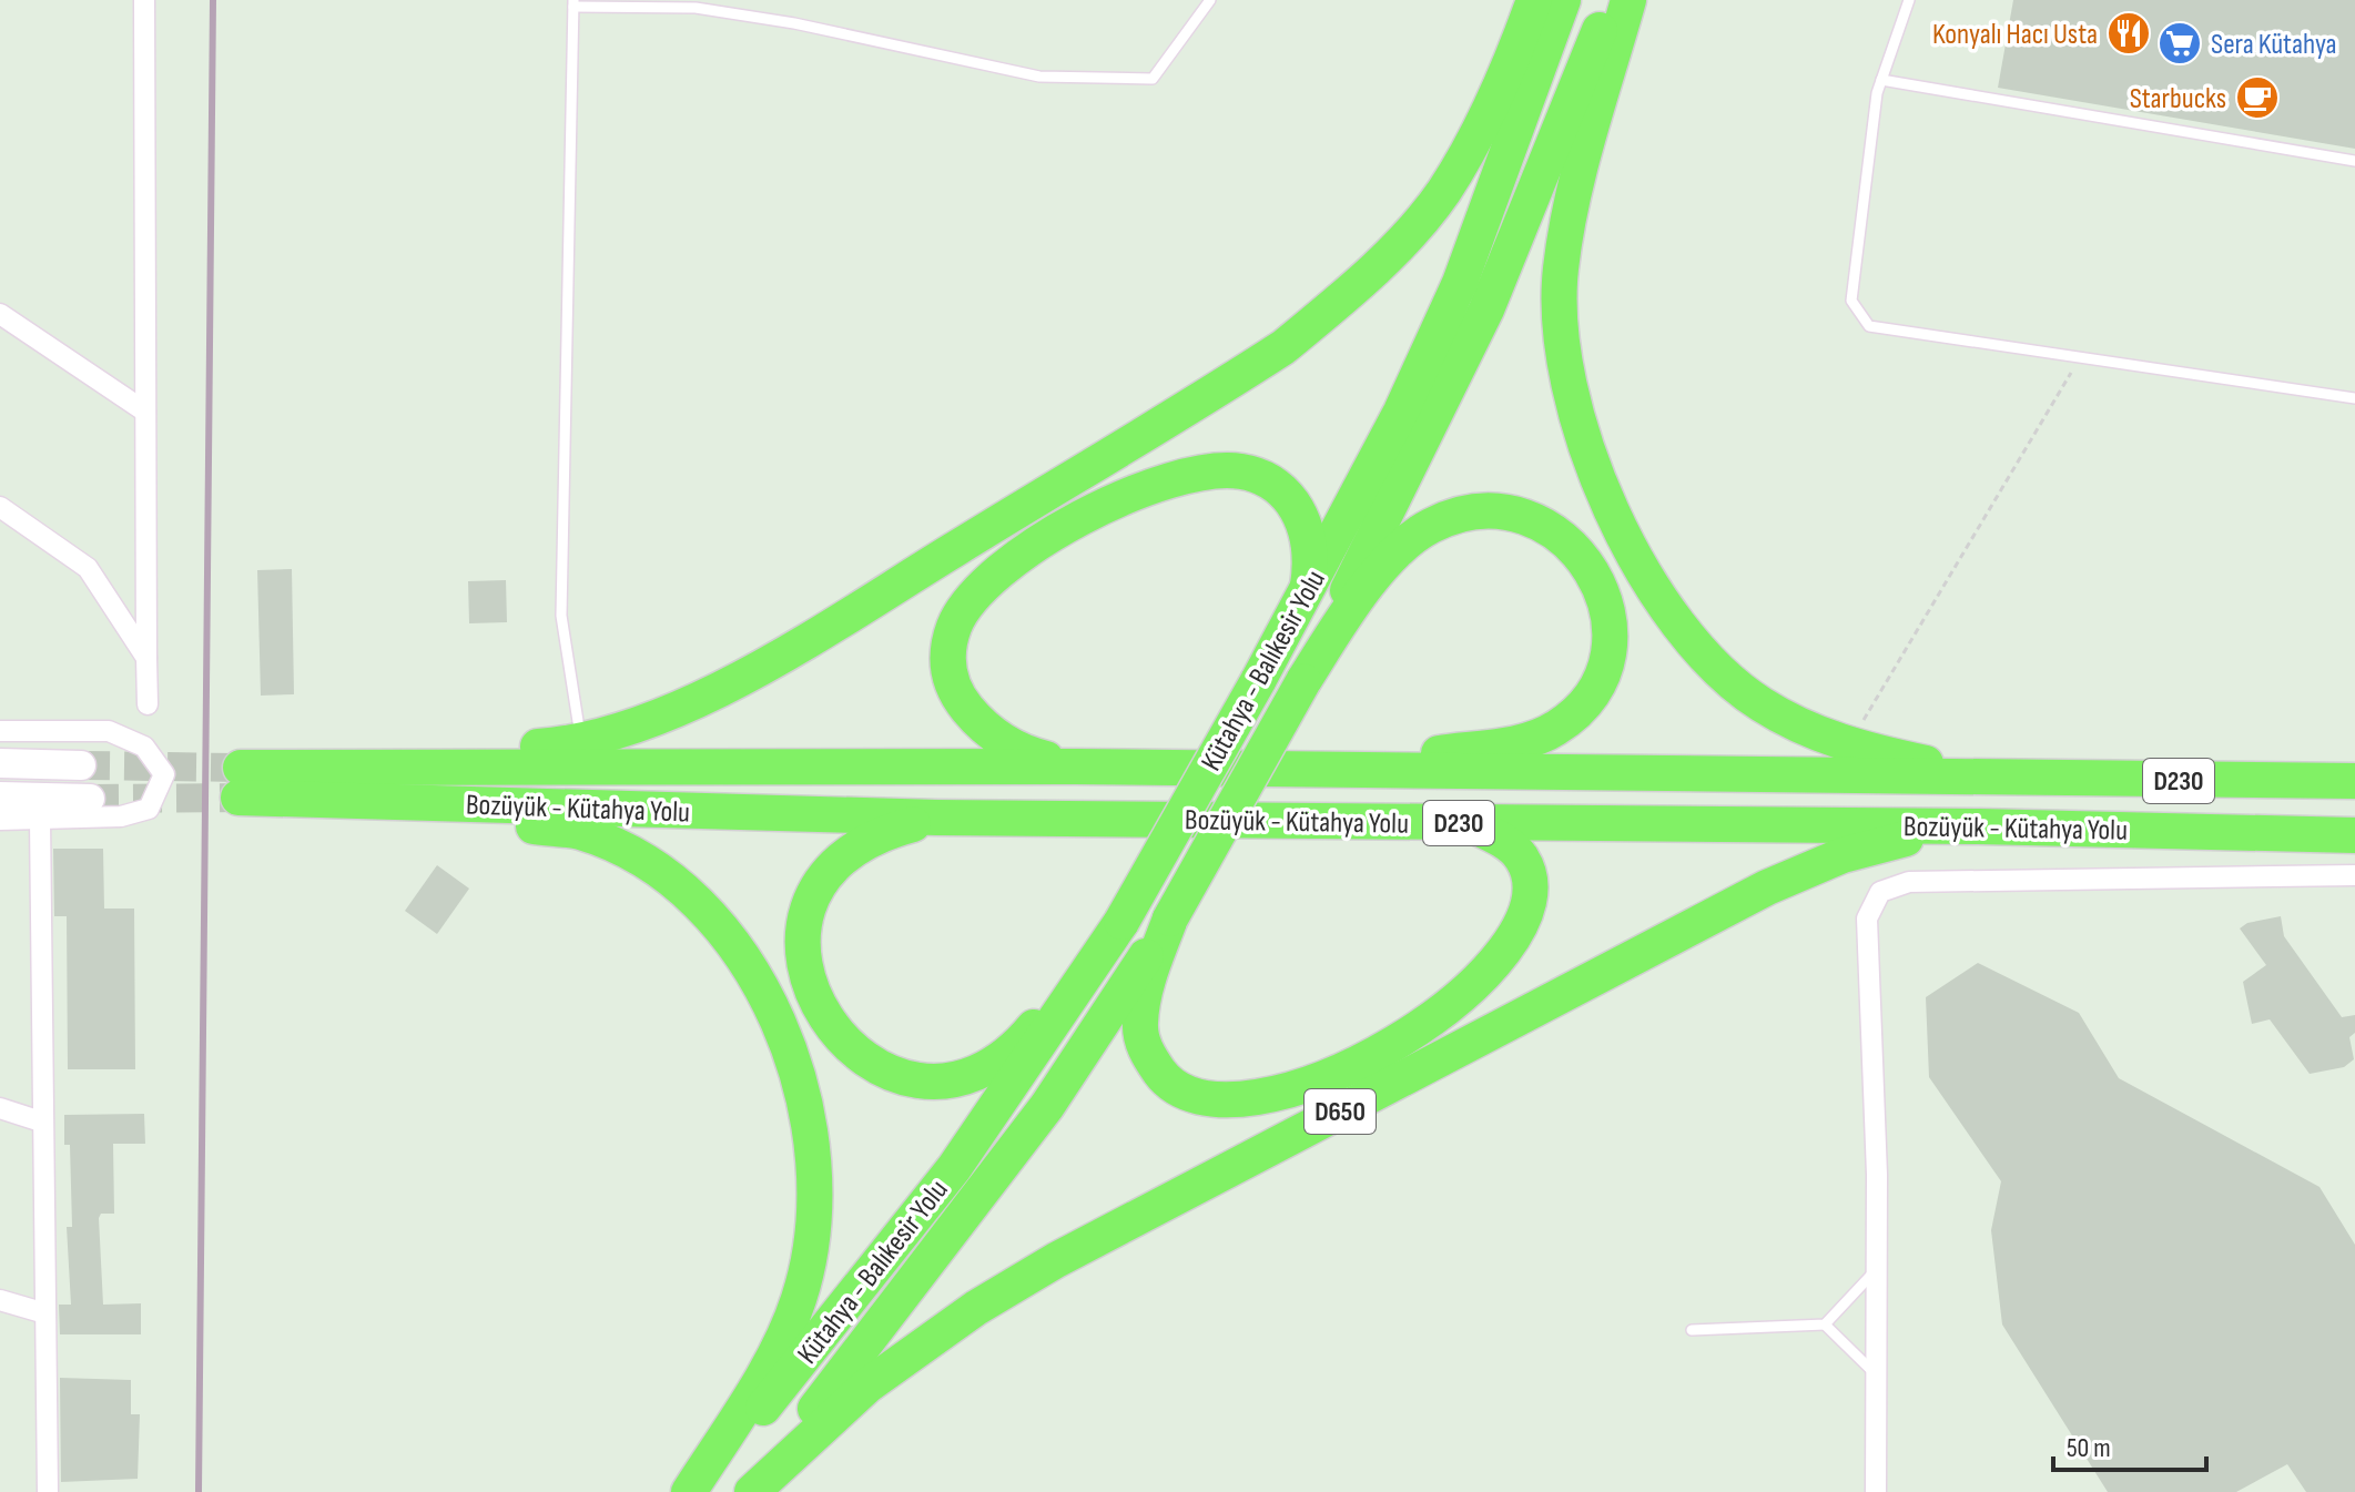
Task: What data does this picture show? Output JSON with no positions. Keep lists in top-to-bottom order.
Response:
{
  "streets": {
    "highway": [
      "Kütahya - Balıkesir Yolu",
      "D230",
      "Bozüyük - Kütahya Yolu",
      "D650"
    ]
  },
  "crossings": [
    ["Kütahya - Balıkesir Yolu", "D230"],
    ["Kütahya - Balıkesir Yolu", "D650"],
    ["D230", "Bozüyük - Kütahya Yolu"],
    ["Bozüyük - Kütahya Yolu", "D650"]
  ],
  "places": {
    "restaurant": ["Konyalı Hacı Usta"],
    "supermarket": ["Sera Kütahya"],
    "cafe": ["Starbucks"]
  },
  "scale_bar": "50 m"
}
